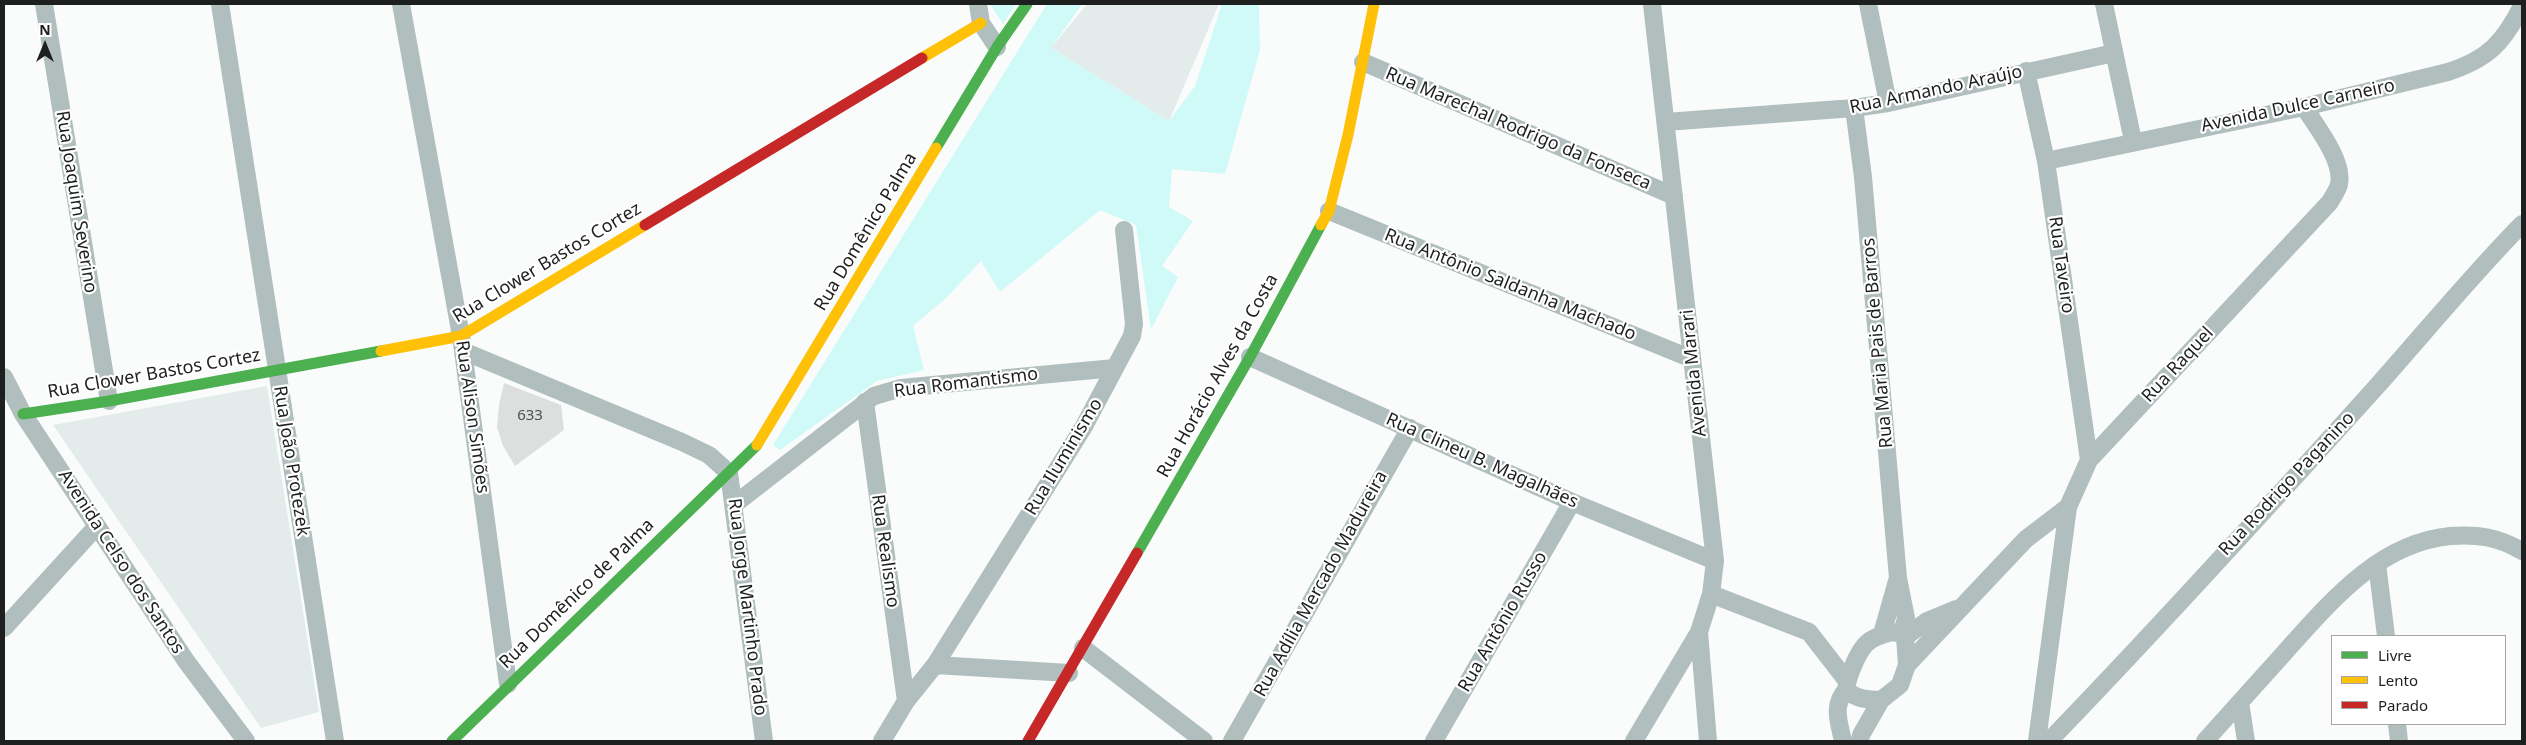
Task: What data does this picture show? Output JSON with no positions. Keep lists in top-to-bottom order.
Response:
{
  "streets": {
    "street": [
      "Rua Armando Araújo",
      "Avenida Dulce Carneiro",
      "Rua Marechal Rodrigo da Fonseca",
      "Rua Joaquim Severino",
      "Rua Domênico Palma",
      "Rua Clower Bastos Cortez",
      "Rua Taveiro",
      "Rua Antônio Saldanha Machado",
      "Rua Maria Pais de Barros",
      "Rua Raquel",
      "Avenida Marari",
      "Rua Horácio Alves da Costa",
      "Rua Romantismo",
      "Rua Alison Simões",
      "Rua Iluminismo",
      "Rua João Protezek",
      "Rua Clineu B. Magalhães",
      "Rua Rodrigo Paganino",
      "Rua Realismo",
      "Avenida Celso dos Santos",
      "Rua Adília Mercado Madureira",
      "Rua Domênico de Palma",
      "Rua Jorge Martinho Prado",
      "Rua Antônio Russo"
    ]
  },
  "crossings": [
    ["Rua Armando Araújo", "Rua Taveiro"],
    ["Rua Armando Araújo", "Rua Maria Pais de Barros"],
    ["Rua Armando Araújo", "Avenida Marari"],
    ["Avenida Dulce Carneiro", "Rua Taveiro"],
    ["Avenida Dulce Carneiro", "Rua Raquel"],
    ["Rua Marechal Rodrigo da Fonseca", "Avenida Marari"],
    ["Rua Marechal Rodrigo da Fonseca", "Rua Horácio Alves da Costa"],
    ["Rua Joaquim Severino", "Rua Clower Bastos Cortez"],
    ["Rua Domênico Palma", "Rua Domênico de Palma"],
    ["Rua Domênico Palma", "Rua Jorge Martinho Prado"],
    ["Rua Clower Bastos Cortez", "Rua Alison Simões"],
    ["Rua Clower Bastos Cortez", "Rua João Protezek"],
    ["Rua Clower Bastos Cortez", "Avenida Celso dos Santos"],
    ["Rua Taveiro", "Rua Raquel"],
    ["Rua Antônio Saldanha Machado", "Avenida Marari"],
    ["Rua Antônio Saldanha Machado", "Rua Horácio Alves da Costa"],
    ["Rua Maria Pais de Barros", "Rua Raquel"],
    ["Avenida Marari", "Rua Clineu B. Magalhães"],
    ["Rua Horácio Alves da Costa", "Rua Clineu B. Magalhães"],
    ["Rua Romantismo", "Rua Iluminismo"],
    ["Rua Romantismo", "Rua Realismo"],
    ["Rua Romantismo", "Rua Jorge Martinho Prado"],
    ["Rua Alison Simões", "Rua Domênico de Palma"],
    ["Rua Iluminismo", "Rua Realismo"],
    ["Rua Clineu B. Magalhães", "Rua Adília Mercado Madureira"],
    ["Rua Clineu B. Magalhães", "Rua Antônio Russo"],
    ["Rua Domênico de Palma", "Rua Jorge Martinho Prado"]
  ],
  "house_numbers": ["633"],
  "legend": ["Livre", "Lento", "Parado"],
  "north": "top"
}
